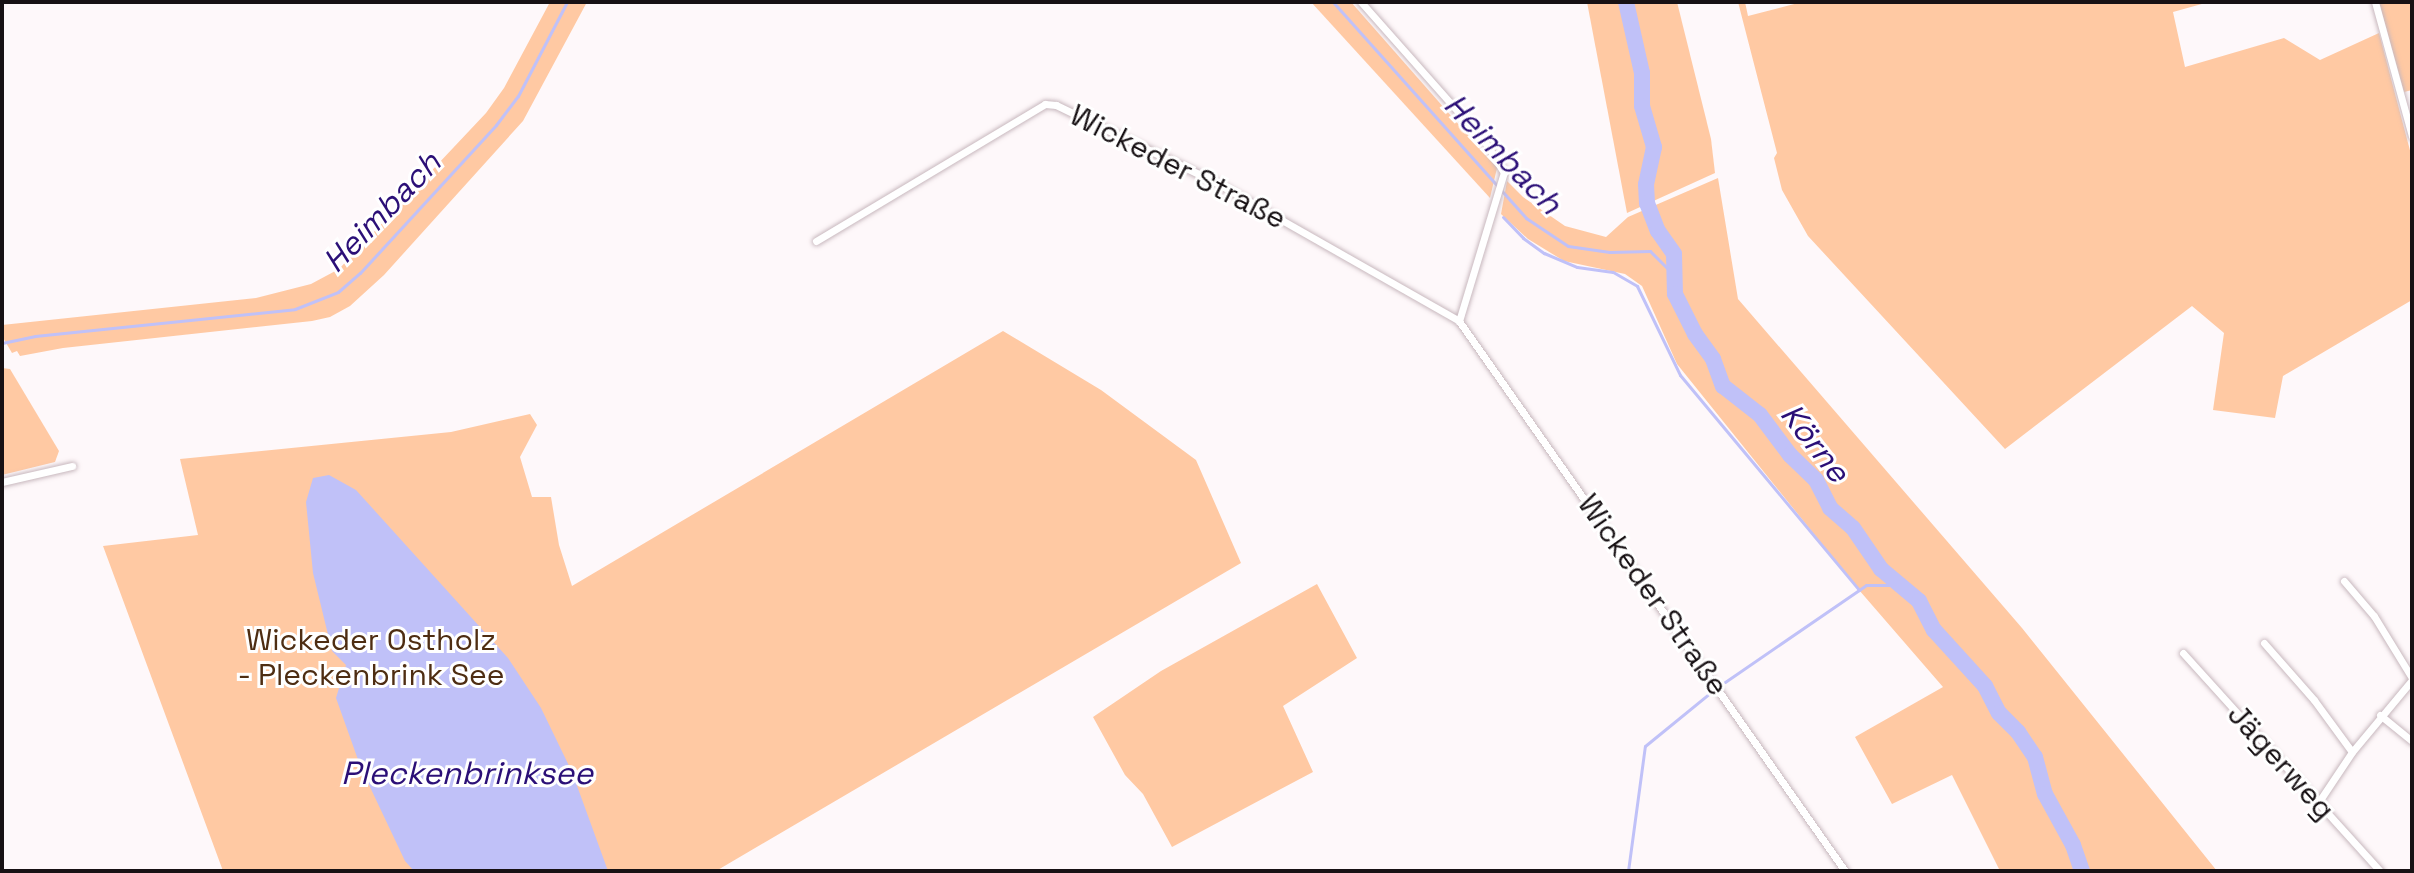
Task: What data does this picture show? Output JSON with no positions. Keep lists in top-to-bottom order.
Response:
{
  "streets": {
    "street": ["Wickeder Straße", "Jägerweg"]
  },
  "water": ["Heimbach", "Körne", "Pleckenbrinksee"],
  "parks": ["Wickeder Ostholz - Pleckenbrink See"]
}
